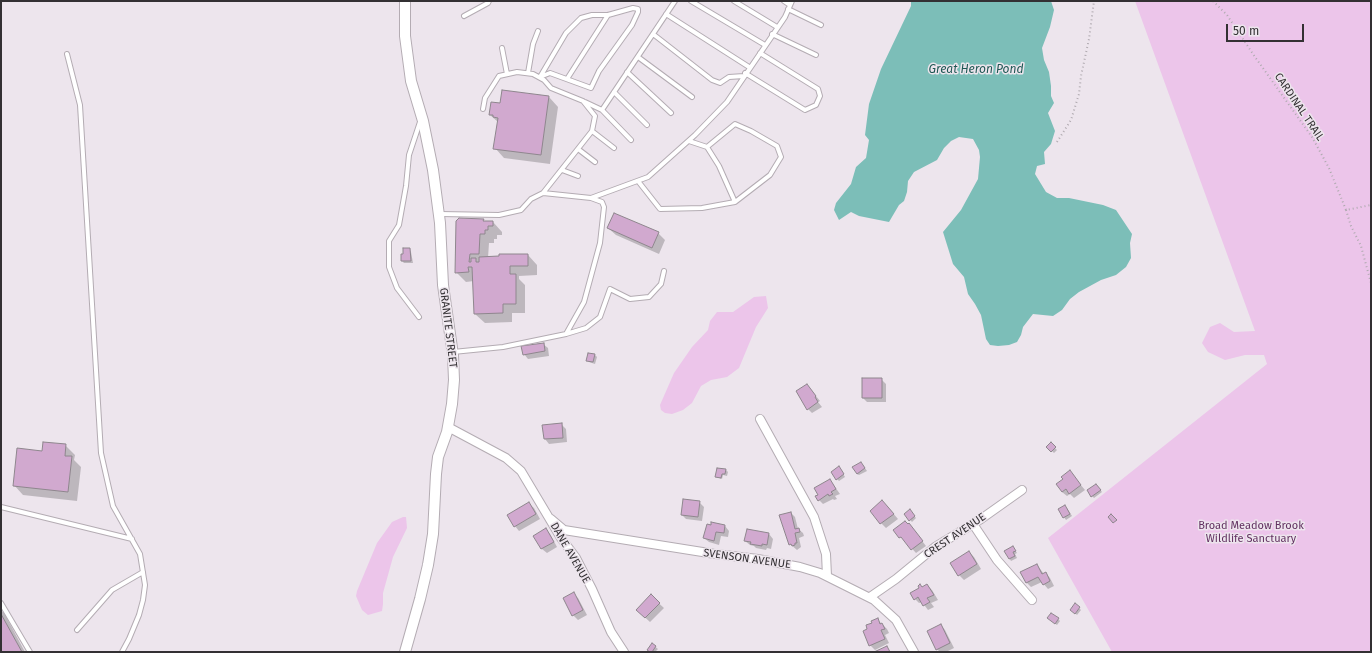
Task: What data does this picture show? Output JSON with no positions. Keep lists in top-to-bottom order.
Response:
{
  "streets": {
    "street": [
      "GRANITE STREET",
      "CREST AVENUE",
      "DANE AVENUE",
      "SVENSON AVENUE"
    ],
    "path": ["CARDINAL TRAIL"]
  },
  "crossings": [
    ["GRANITE STREET", "DANE AVENUE"],
    ["CREST AVENUE", "SVENSON AVENUE"],
    ["DANE AVENUE", "SVENSON AVENUE"]
  ],
  "water": ["Great Heron Pond"],
  "parks": ["Broad Meadow Brook Wildlife Sanctuary"],
  "scale_bar": "50 m"
}
